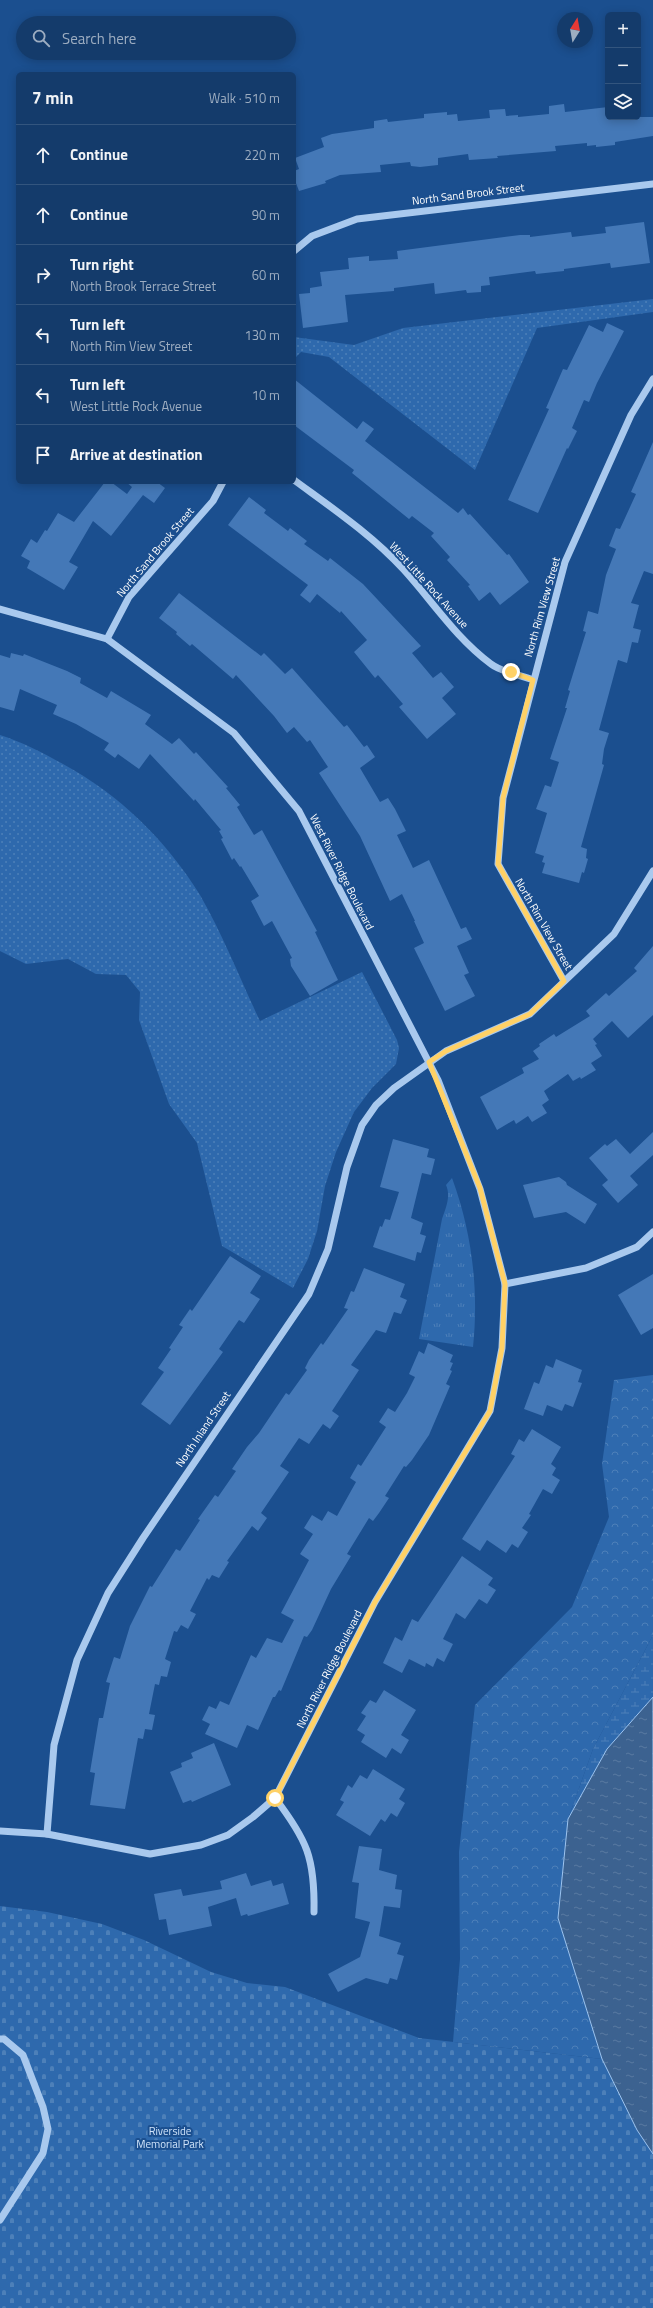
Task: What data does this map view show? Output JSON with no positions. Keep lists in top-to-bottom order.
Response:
{
  "streets": {
    "street": [
      "North Sand Brook Street",
      "West Little Rock Avenue",
      "North Rim View Street",
      "West River Ridge Boulevard",
      "North Inland Street",
      "North River Ridge Boulevard"
    ]
  },
  "crossings": [
    ["North Sand Brook Street", "West River Ridge Boulevard"],
    ["West Little Rock Avenue", "North Rim View Street"],
    ["North Rim View Street", "North Inland Street"],
    ["West River Ridge Boulevard", "North Inland Street"],
    ["West River Ridge Boulevard", "North River Ridge Boulevard"],
    ["North Inland Street", "North River Ridge Boulevard"]
  ],
  "parks": ["Riverside Memorial Park"],
  "north": "top",
  "page": {
    "map_buttons": ["+", "−"],
    "search": "Search here",
    "heading": ["7 min", "Walk · 510 m"],
    "list": [
      ["Continue", "220 m"],
      ["Continue", "90 m"],
      ["Turn right", "North Brook Terrace Street", "60 m"],
      ["Turn left", "North Rim View Street", "130 m"],
      ["Turn left", "West Little Rock Avenue", "10 m"],
      "Arrive at destination"
    ]
  }
}
